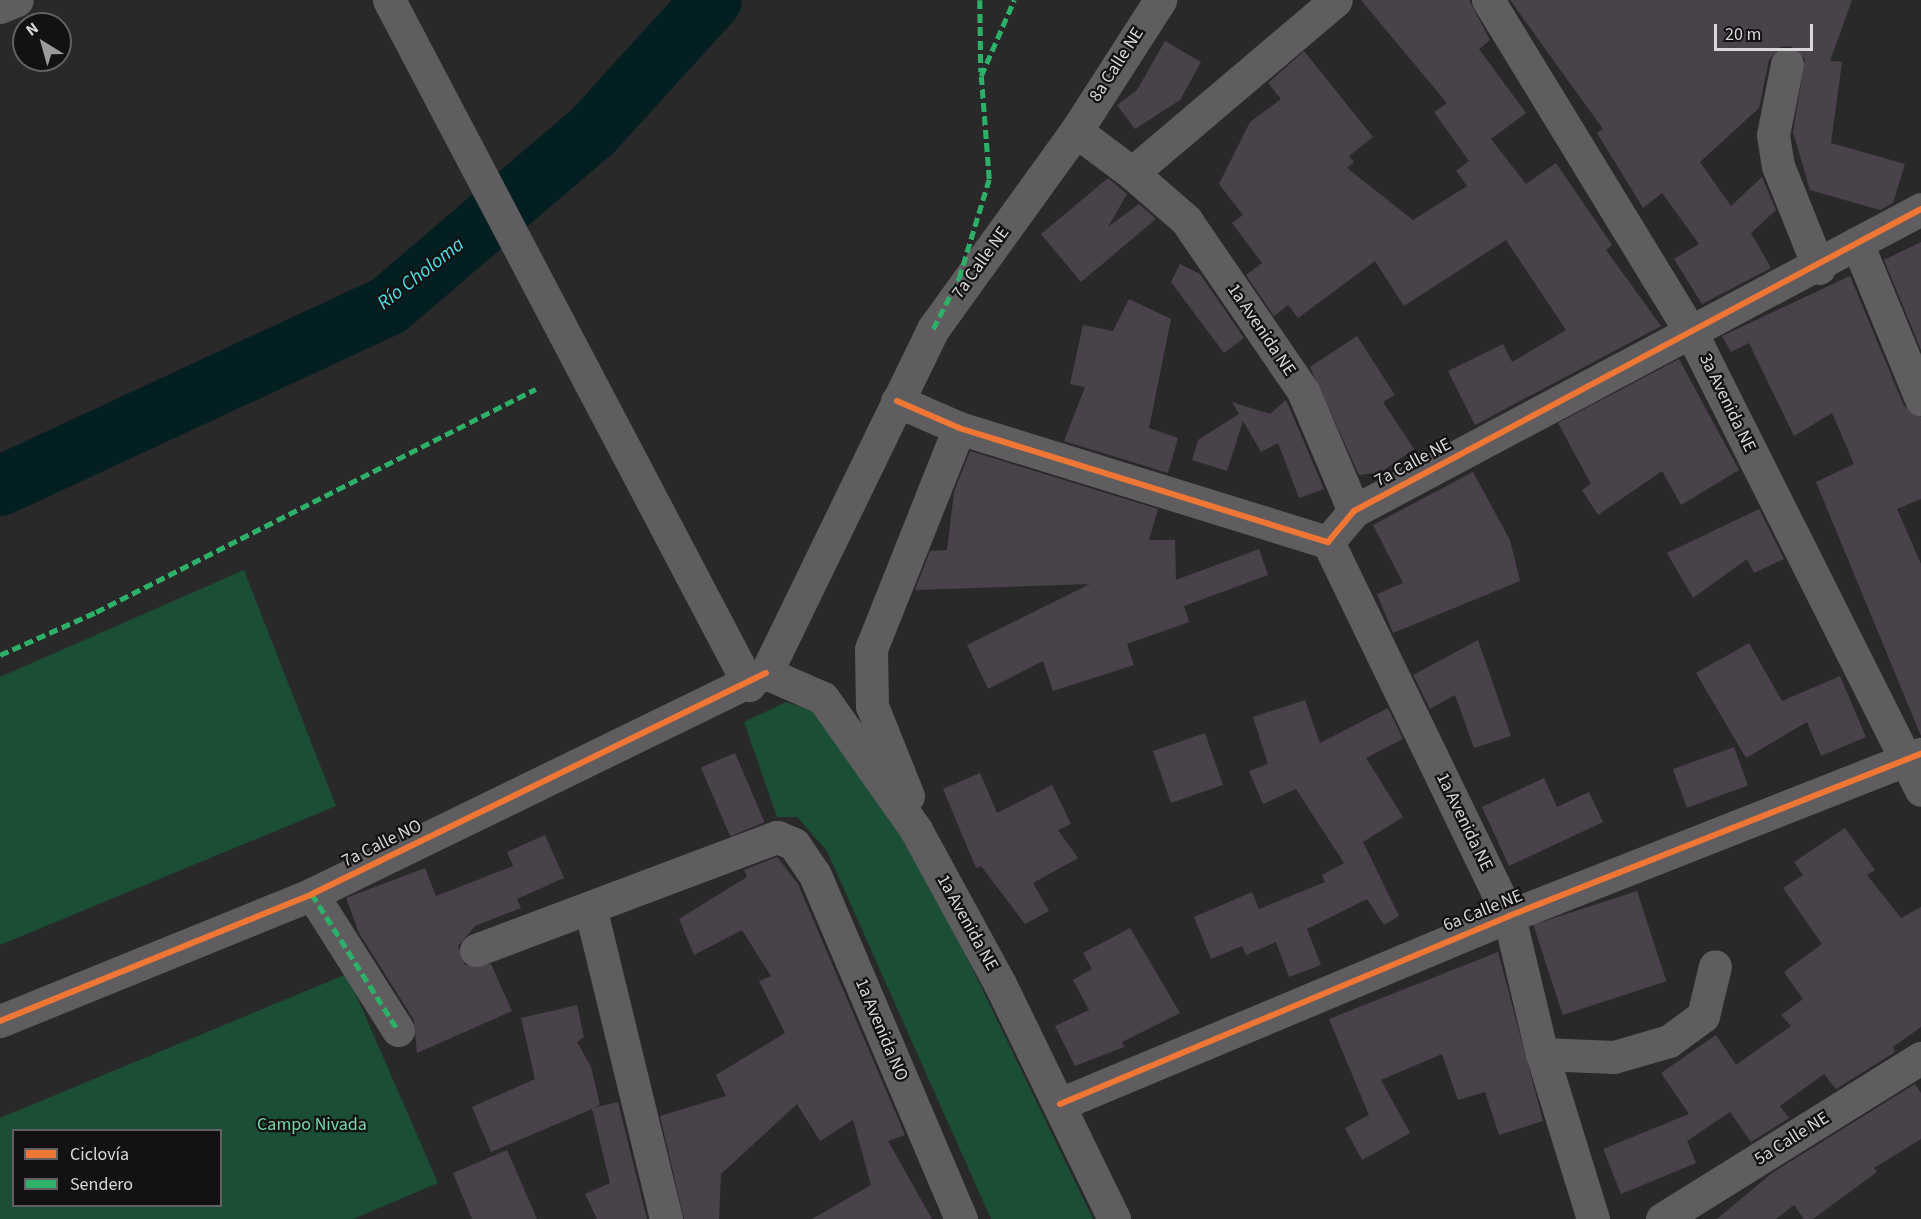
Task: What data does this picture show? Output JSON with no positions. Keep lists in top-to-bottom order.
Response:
{
  "streets": {
    "street": [
      "8a Calle NE",
      "7a Calle NE",
      "1a Avenida NE",
      "3a Avenida NE",
      "7a Calle NO",
      "6a Calle NE",
      "1a Avenida NO",
      "5a Calle NE"
    ]
  },
  "crossings": [
    ["8a Calle NE", "7a Calle NE"],
    ["8a Calle NE", "1a Avenida NE"],
    ["7a Calle NE", "1a Avenida NE"],
    ["7a Calle NE", "3a Avenida NE"],
    ["7a Calle NE", "7a Calle NO"],
    ["1a Avenida NE", "7a Calle NO"],
    ["1a Avenida NE", "6a Calle NE"],
    ["3a Avenida NE", "6a Calle NE"]
  ],
  "water": ["Río Choloma"],
  "parks": ["Campo Nivada"],
  "legend": ["Ciclovía", "Sendero"],
  "scale_bar": "20 m",
  "north": "top left"
}
